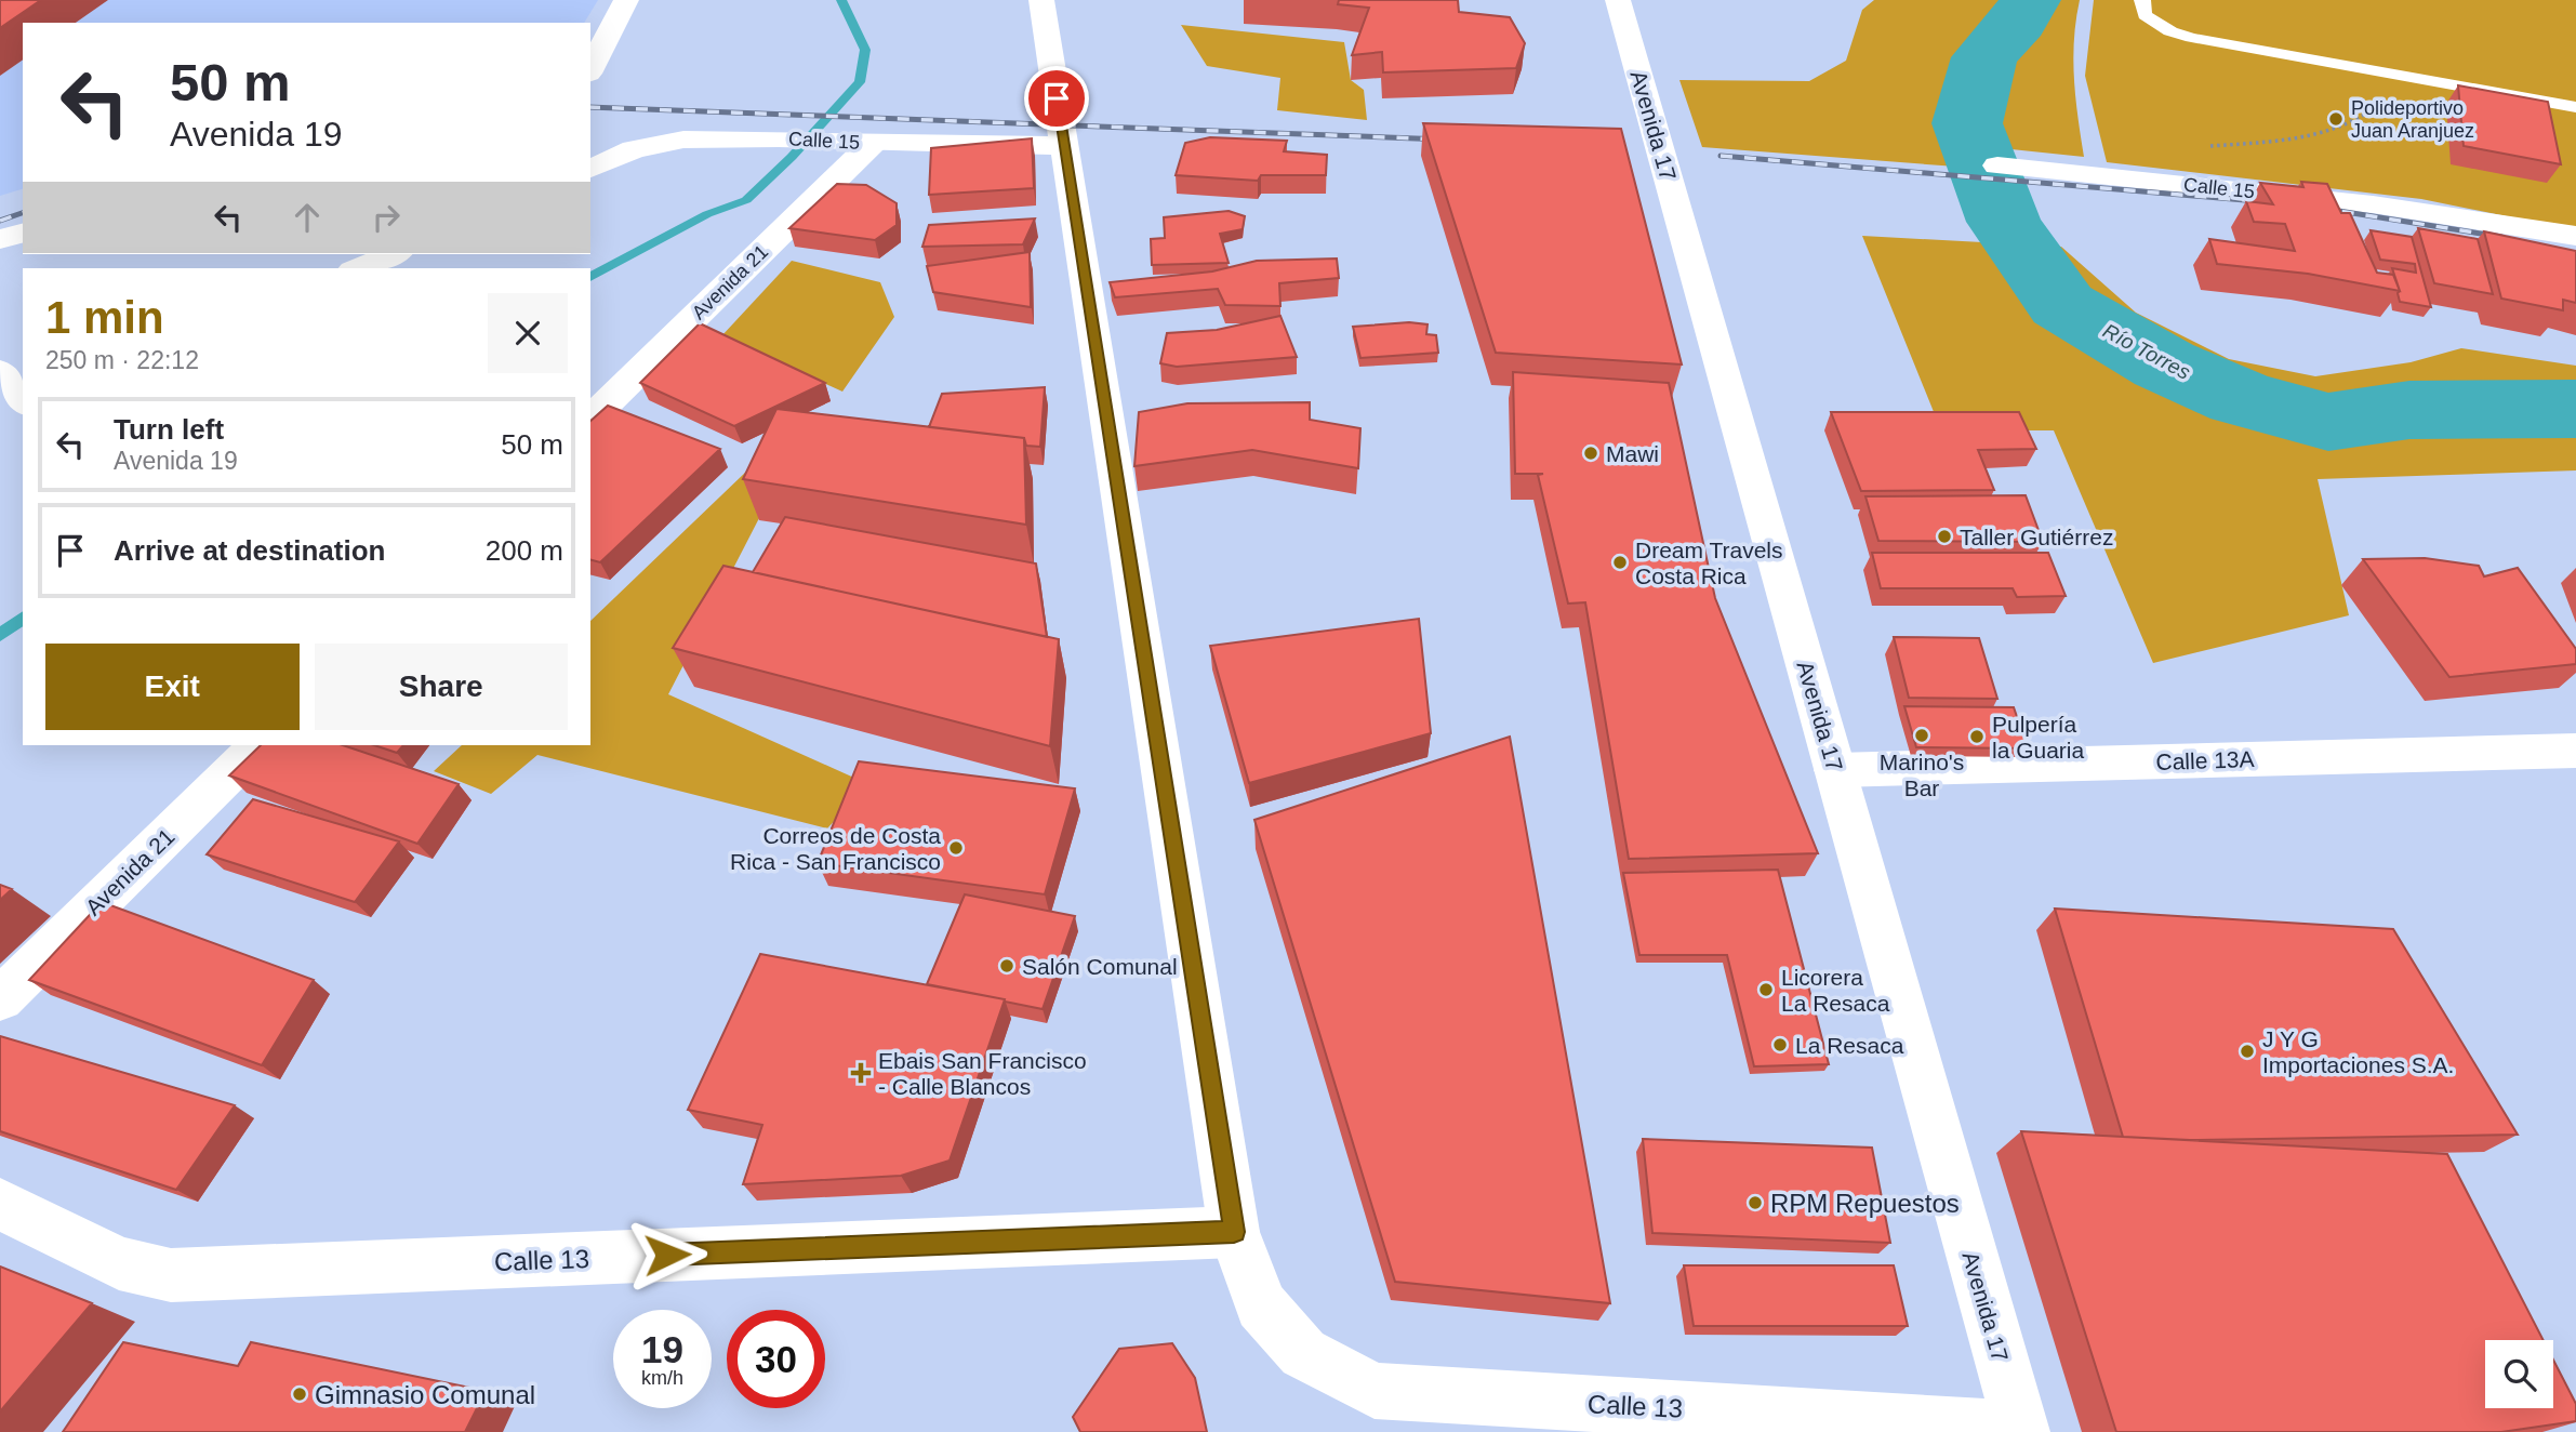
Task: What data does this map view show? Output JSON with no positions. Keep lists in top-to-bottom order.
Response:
{
  "streets": {
    "street": [
      "Avenida 17",
      "Calle 15",
      "Avenida 21",
      "Calle 13A",
      "Calle 13"
    ]
  },
  "crossings": [
    ["Avenida 17", "Calle 13A"],
    ["Avenida 17", "Calle 13"],
    ["Calle 15", "Avenida 21"]
  ],
  "water": ["Río Torres"],
  "places": {
    "other": [
      "Polideportivo Juan Aranjuez",
      "Mawi",
      "Taller Gutiérrez",
      "Dream Travels Costa Rica",
      "Marino's Bar",
      "Pulpería la Guaria",
      "Correos de Costa Rica - San Francisco",
      "Salón Comunal",
      "Licorera La Resaca",
      "La Resaca",
      "J Y G Importaciones S.A.",
      "RPM Repuestos",
      "Gimnasio Comunal"
    ],
    "health": ["Ebais San Francisco - Calle Blancos"]
  },
  "page": {
    "turn": ["50 m", "Avenida 19"],
    "heading": ["1 min", "250 m · 22:12"],
    "list": [
      {
        "name": "Turn left",
        "note": "Avenida 19",
        "value": "50 m"
      },
      {
        "name": "Arrive at destination",
        "value": "200 m"
      }
    ],
    "buttons": ["Exit", "Share"],
    "speed": "19 km/h",
    "limit": "30"
  }
}
